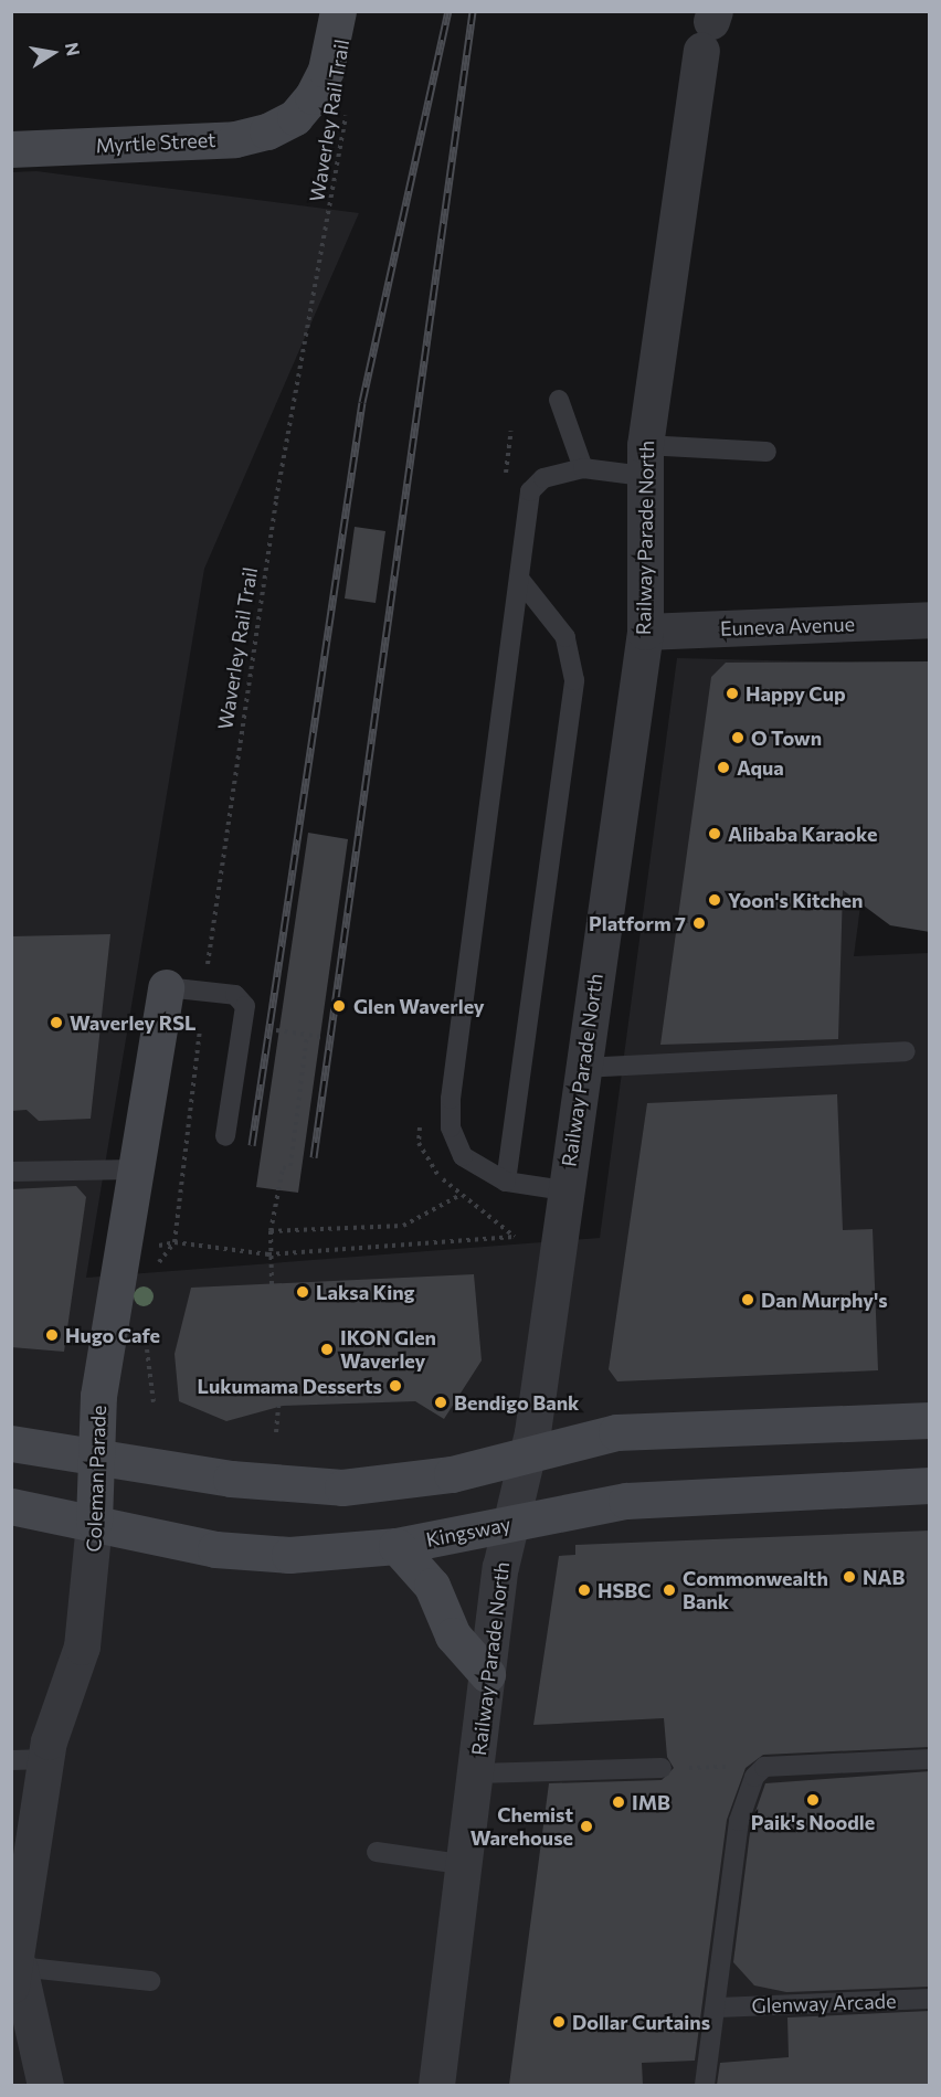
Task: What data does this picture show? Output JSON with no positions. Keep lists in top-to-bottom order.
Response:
{
  "streets": {
    "street": [
      "Myrtle Street",
      "Railway Parade North",
      "Euneva Avenue",
      "Coleman Parade",
      "Kingsway"
    ],
    "lane": ["Glenway Arcade"],
    "path": ["Waverley Rail Trail"]
  },
  "crossings": [
    ["Railway Parade North", "Euneva Avenue"],
    ["Railway Parade North", "Kingsway"],
    ["Coleman Parade", "Kingsway"]
  ],
  "places": [
    "Happy Cup",
    "O Town",
    "Aqua",
    "Alibaba Karaoke",
    "Yoon's Kitchen",
    "Platform 7",
    "Glen Waverley",
    "Waverley RSL",
    "Laksa King",
    "Dan Murphy's",
    "Hugo Cafe",
    "IKON Glen Waverley",
    "Lukumama Desserts",
    "Bendigo Bank",
    "NAB",
    "HSBC",
    "Commonwealth Bank",
    "Paik's Noodle",
    "IMB",
    "Chemist Warehouse",
    "Dollar Curtains"
  ],
  "north": "right"
}
